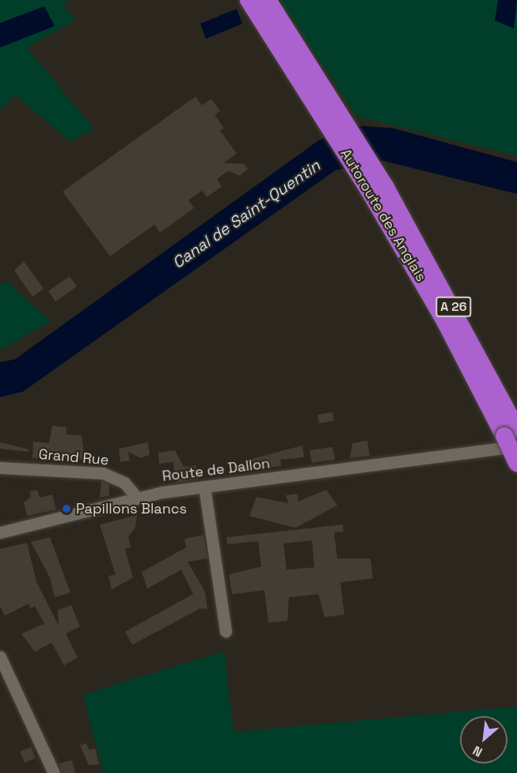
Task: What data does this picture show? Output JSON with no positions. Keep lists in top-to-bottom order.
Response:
{
  "streets": {
    "highway": ["Autoroute des Anglais", "A 26"],
    "street": ["Grand Rue", "Route de Dallon"]
  },
  "crossings": [
    ["Autoroute des Anglais", "Route de Dallon"],
    ["Grand Rue", "Route de Dallon"]
  ],
  "water": ["Canal de Saint-Quentin"],
  "places": ["Papillons Blancs"],
  "north": "bottom left"
}
